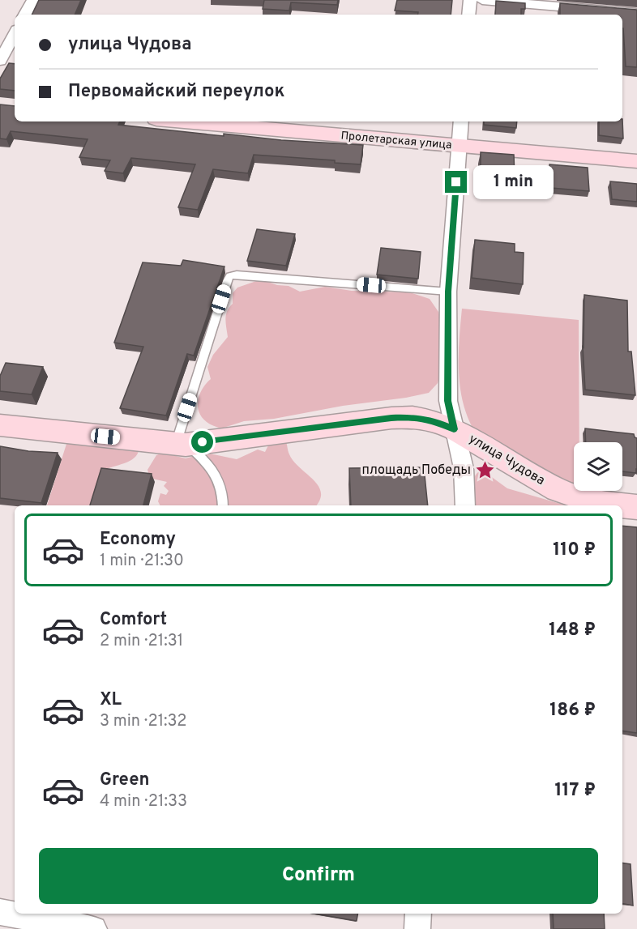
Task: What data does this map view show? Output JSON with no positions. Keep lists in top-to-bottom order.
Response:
{
  "streets": {
    "street": ["Пролетарская улица", "улица Чудова"]
  },
  "places": {
    "place": ["площадь Победы"]
  },
  "page": {
    "banner": ["улица Чудова", "Первомайский переулок"],
    "bubble": "1 min",
    "list": [
      {
        "name": "Economy",
        "note": "1 min · 21:30",
        "value": "110 ₽"
      },
      {
        "name": "Comfort",
        "note": "2 min · 21:31",
        "value": "148 ₽"
      },
      {
        "name": "XL",
        "note": "3 min · 21:32",
        "value": "186 ₽"
      },
      {
        "name": "Green",
        "note": "4 min · 21:33",
        "value": "117 ₽"
      }
    ],
    "buttons": "Confirm"
  }
}
